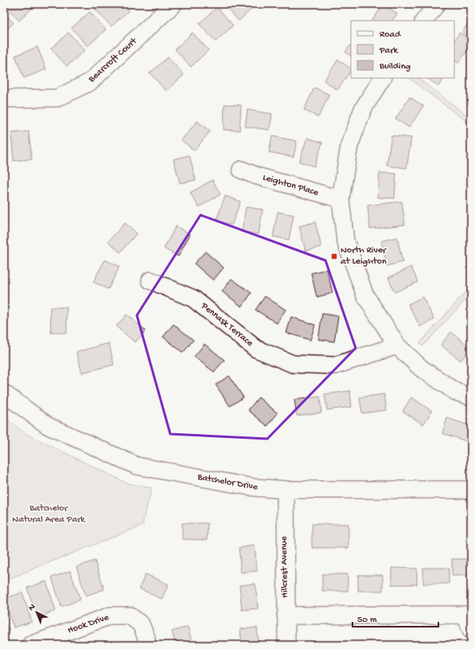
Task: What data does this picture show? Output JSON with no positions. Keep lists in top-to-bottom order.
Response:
{
  "streets": {
    "street": [
      "Bearcroft Court",
      "Leighton Place",
      "Pennask Terrace",
      "Batchelor Drive",
      "Hillcrest Avenue",
      "Hook Drive"
    ]
  },
  "crossings": [
    ["Batchelor Drive", "Hillcrest Avenue"]
  ],
  "parks": ["Batchelor Natural Area Park"],
  "places": {
    "transit": ["North River at Leighton"]
  },
  "legend": ["Road", "Park", "Building"],
  "scale_bar": "50 m",
  "north": "top left"
}
